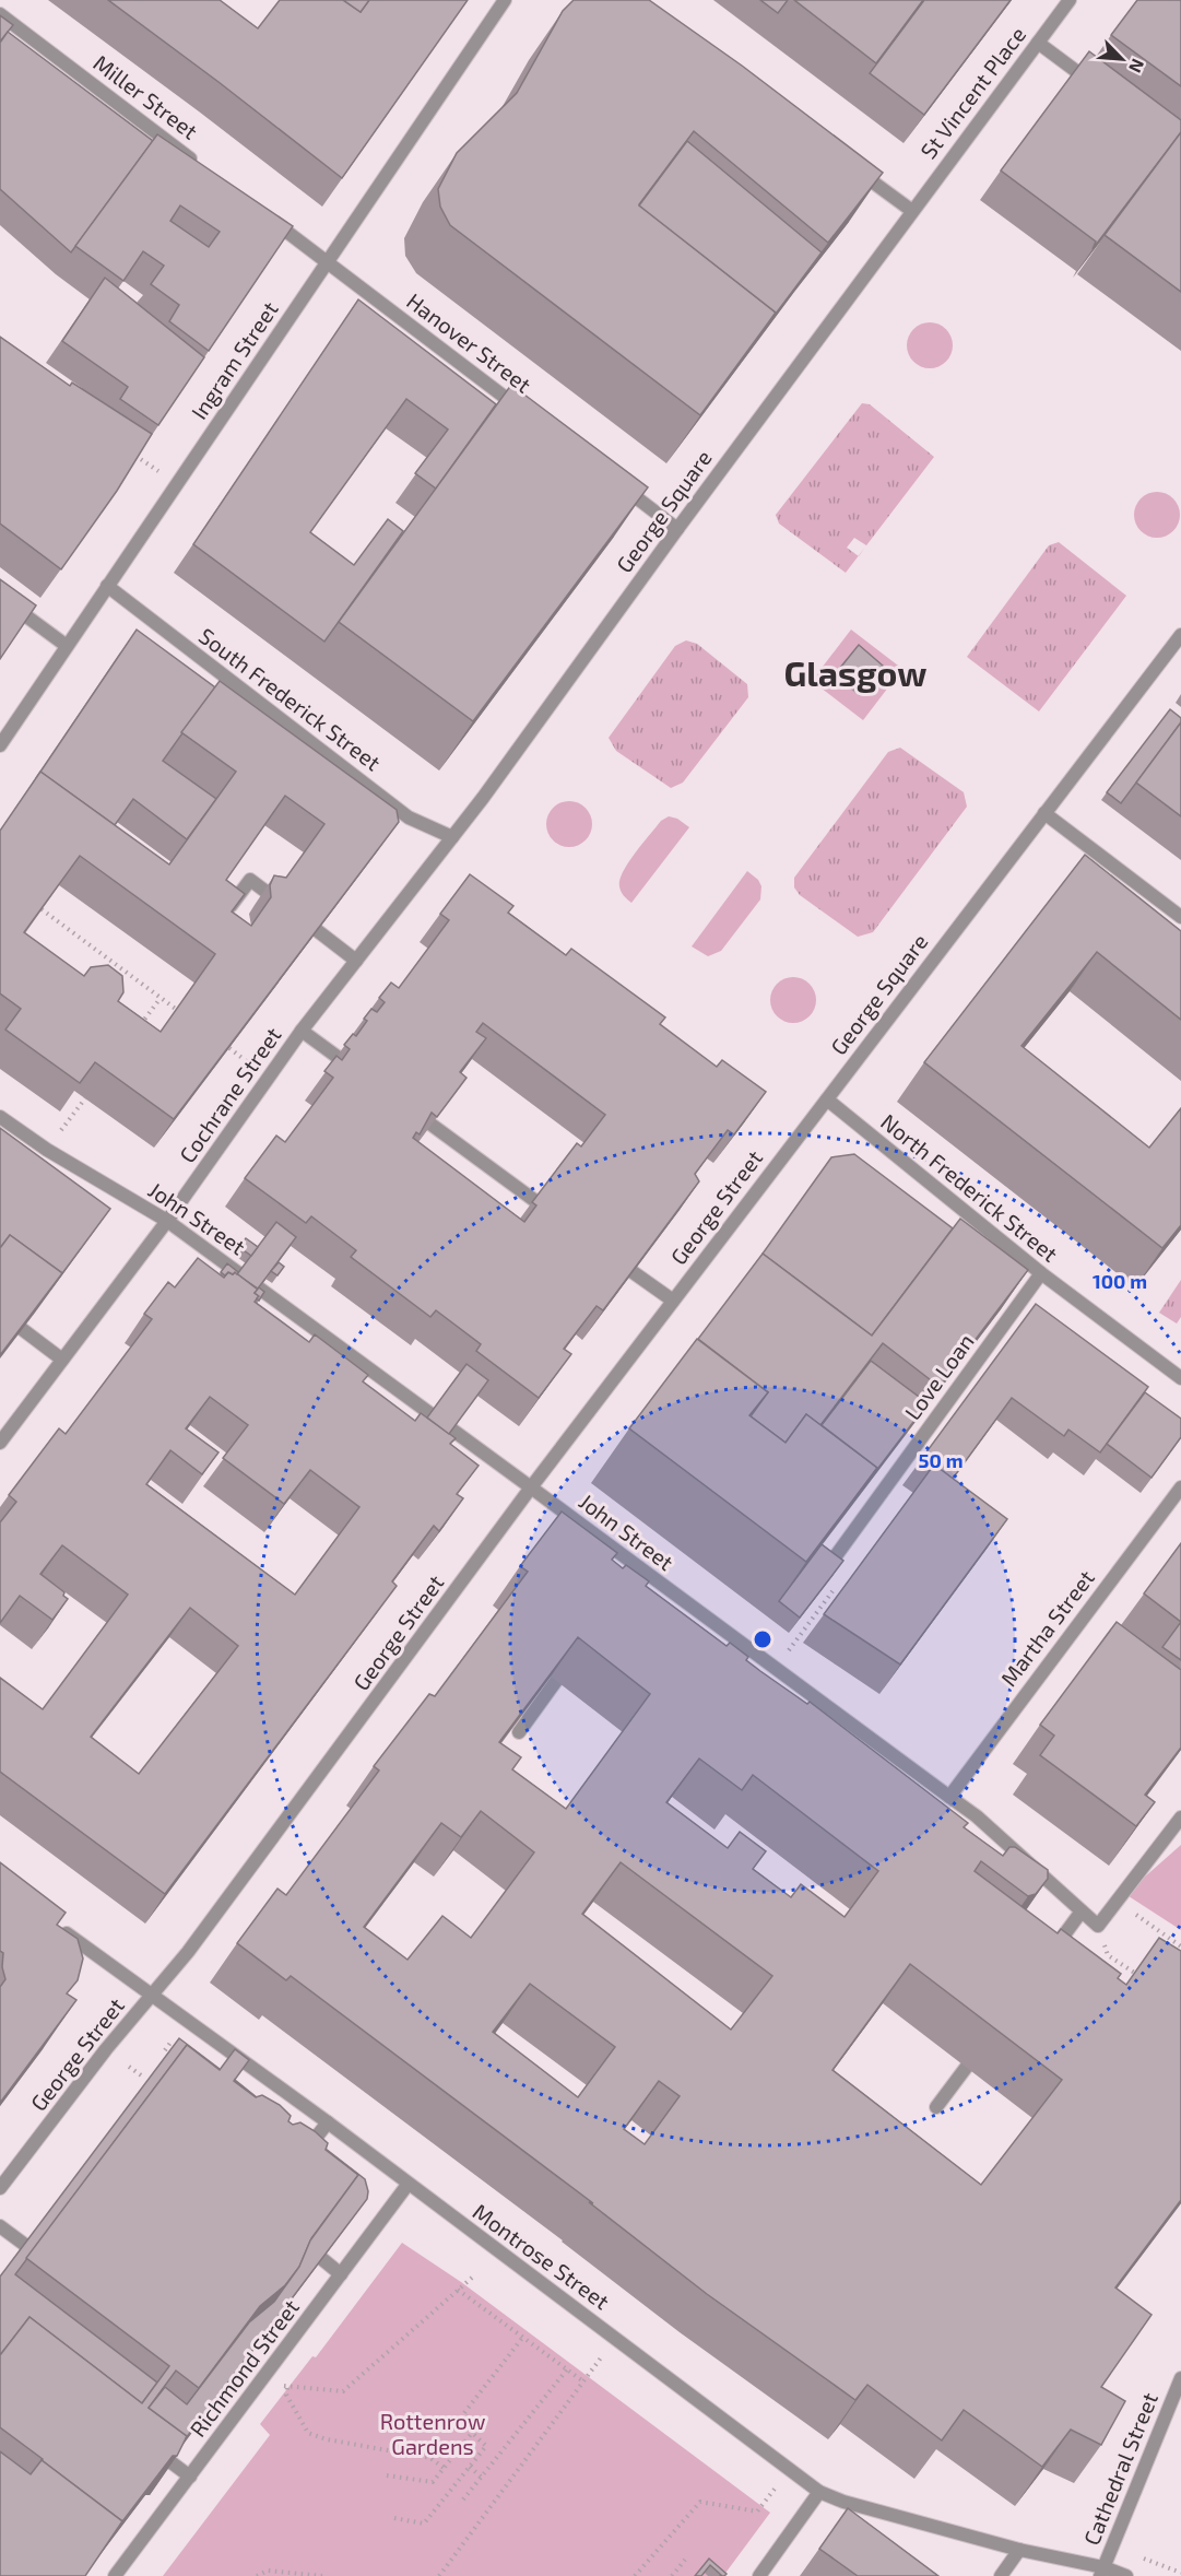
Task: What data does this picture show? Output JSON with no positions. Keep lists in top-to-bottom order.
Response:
{
  "streets": {
    "street": [
      "St Vincent Place",
      "Miller Street",
      "Hanover Street",
      "Ingram Street",
      "George Square",
      "South Frederick Street",
      "Cochrane Street",
      "North Frederick Street",
      "George Street",
      "John Street",
      "Love Loan",
      "Martha Street",
      "Montrose Street",
      "Richmond Street",
      "Cathedral Street"
    ]
  },
  "crossings": [
    ["St Vincent Place", "George Square"],
    ["Hanover Street", "Ingram Street"],
    ["Ingram Street", "South Frederick Street"],
    ["George Square", "South Frederick Street"],
    ["George Square", "Cochrane Street"],
    ["George Square", "North Frederick Street"],
    ["George Square", "George Street"],
    ["South Frederick Street", "Cochrane Street"],
    ["Cochrane Street", "John Street"],
    ["North Frederick Street", "George Street"],
    ["North Frederick Street", "Love Loan"],
    ["George Street", "John Street"],
    ["George Street", "Montrose Street"],
    ["John Street", "Martha Street"],
    ["Montrose Street", "Richmond Street"],
    ["Montrose Street", "Cathedral Street"]
  ],
  "districts": ["Glasgow"],
  "parks": ["Rottenrow Gardens"],
  "north": "bottom right",
  "rings": ["100 m", "50 m"]
}
